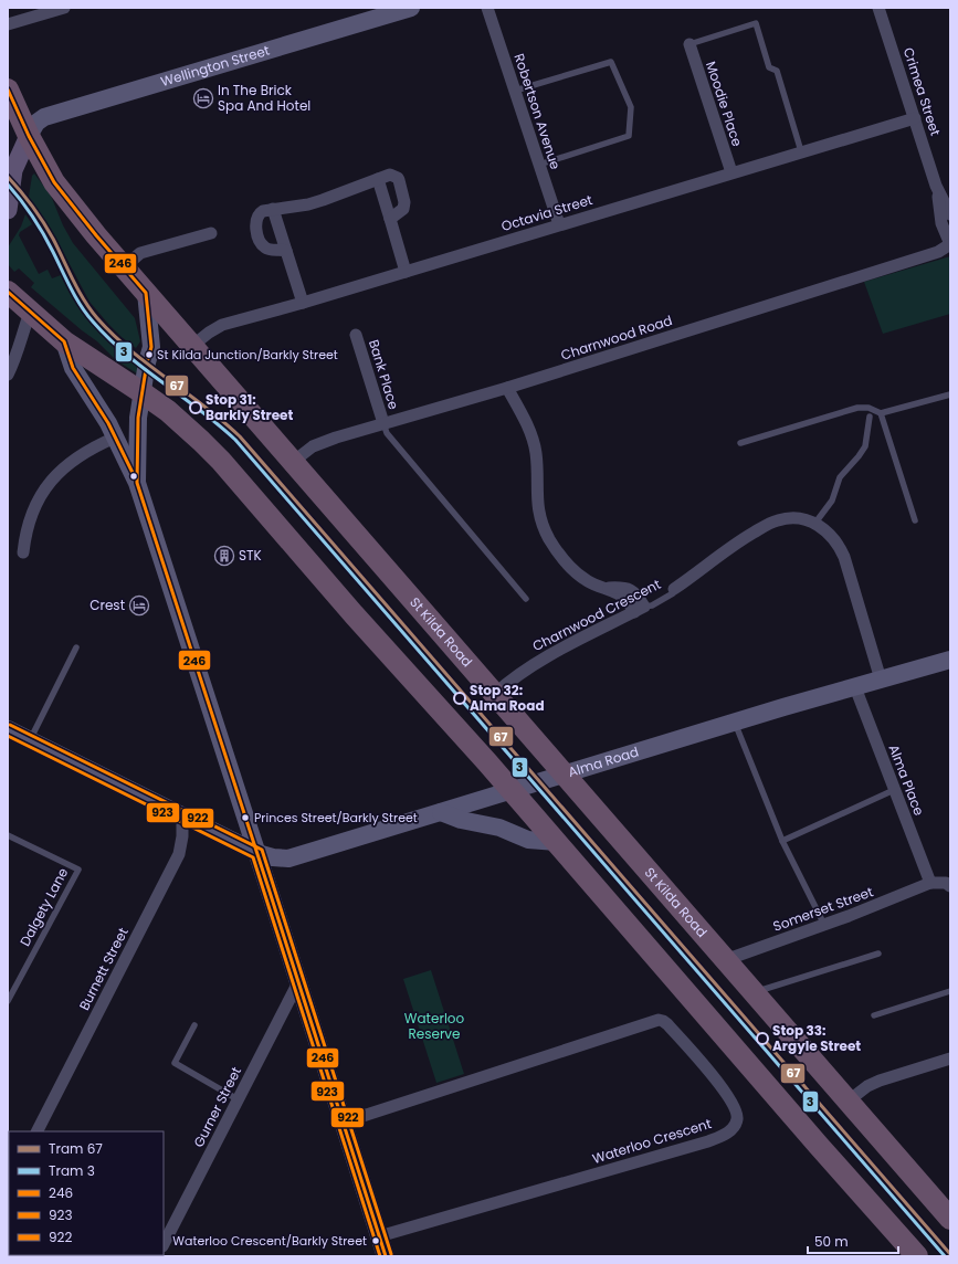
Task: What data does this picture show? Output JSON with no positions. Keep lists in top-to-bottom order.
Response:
{
  "streets": {
    "highway": ["St Kilda Road"],
    "street": [
      "Wellington Street",
      "Crimea Street",
      "Moodie Place",
      "Robertson Avenue",
      "Octavia Street",
      "Charnwood Road",
      "Bank Place",
      "Charnwood Crescent",
      "Alma Road",
      "Alma Place",
      "Somerset Street",
      "Burnett Street",
      "Gurner Street",
      "Waterloo Crescent"
    ],
    "lane": ["Dalgety Lane"]
  },
  "crossings": [
    ["Wellington Street", "St Kilda Road"],
    ["Crimea Street", "Octavia Street"],
    ["Crimea Street", "Charnwood Road"],
    ["Moodie Place", "Octavia Street"],
    ["Robertson Avenue", "Octavia Street"],
    ["Octavia Street", "St Kilda Road"],
    ["Charnwood Road", "Bank Place"],
    ["Charnwood Road", "St Kilda Road"],
    ["Charnwood Crescent", "St Kilda Road"],
    ["St Kilda Road", "Alma Road"],
    ["St Kilda Road", "Somerset Street"],
    ["Alma Road", "Alma Place"],
    ["Alma Road", "Burnett Street"],
    ["Alma Place", "Somerset Street"]
  ],
  "parks": ["Waterloo Reserve"],
  "places": {
    "hotel": ["In The Brick Spa And Hotel", "Crest"],
    "other": [
      "St Kilda Junction/Barkly Street",
      "Stop 31: Barkly Street",
      "Stop 32: Alma Road",
      "Princes Street/Barkly Street",
      "Stop 33: Argyle Street",
      "Waterloo Crescent/Barkly Street"
    ],
    "building": ["STK"]
  },
  "lines": [
    "transit line 246",
    "tram line 67",
    "tram line 3",
    "transit line 922",
    "transit line 923"
  ],
  "legend": [
    "Tram 67",
    "Tram 3",
    "246",
    "923",
    "922"
  ],
  "scale_bar": "50 m"
}
